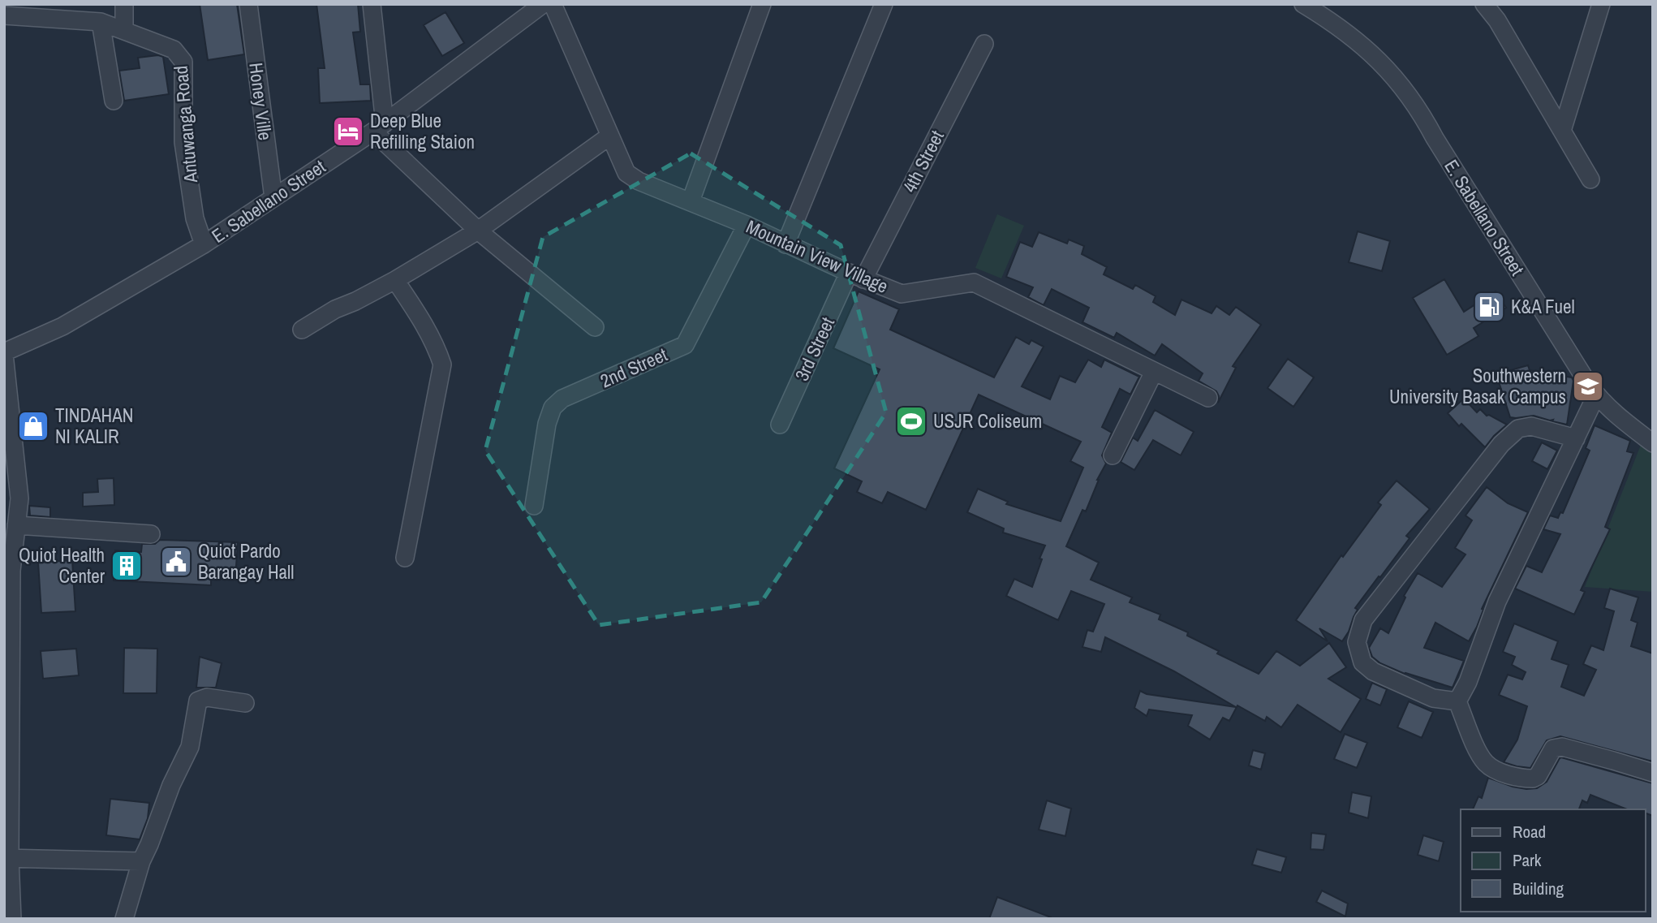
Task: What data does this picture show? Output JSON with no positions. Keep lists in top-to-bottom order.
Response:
{
  "streets": {
    "street": [
      "Honey Ville",
      "Antuwanga Road",
      "4th Street",
      "E. Sabellano Street",
      "Mountain View Village",
      "3rd Street",
      "2nd Street"
    ]
  },
  "crossings": [
    ["Honey Ville", "E. Sabellano Street"],
    ["Antuwanga Road", "E. Sabellano Street"],
    ["4th Street", "Mountain View Village"],
    ["4th Street", "3rd Street"],
    ["Mountain View Village", "3rd Street"],
    ["Mountain View Village", "2nd Street"]
  ],
  "places": {
    "hotel": ["Deep Blue Refilling Staion"],
    "fuel station": ["K&A Fuel"],
    "school or university": ["Southwestern University Basak Campus"],
    "sports": ["USJR Coliseum"],
    "shop": ["TINDAHAN NI KALIR"],
    "public building": ["Quiot Pardo Barangay Hall"],
    "building": ["Quiot Health Center"]
  },
  "legend": ["Road", "Park", "Building"]
}
